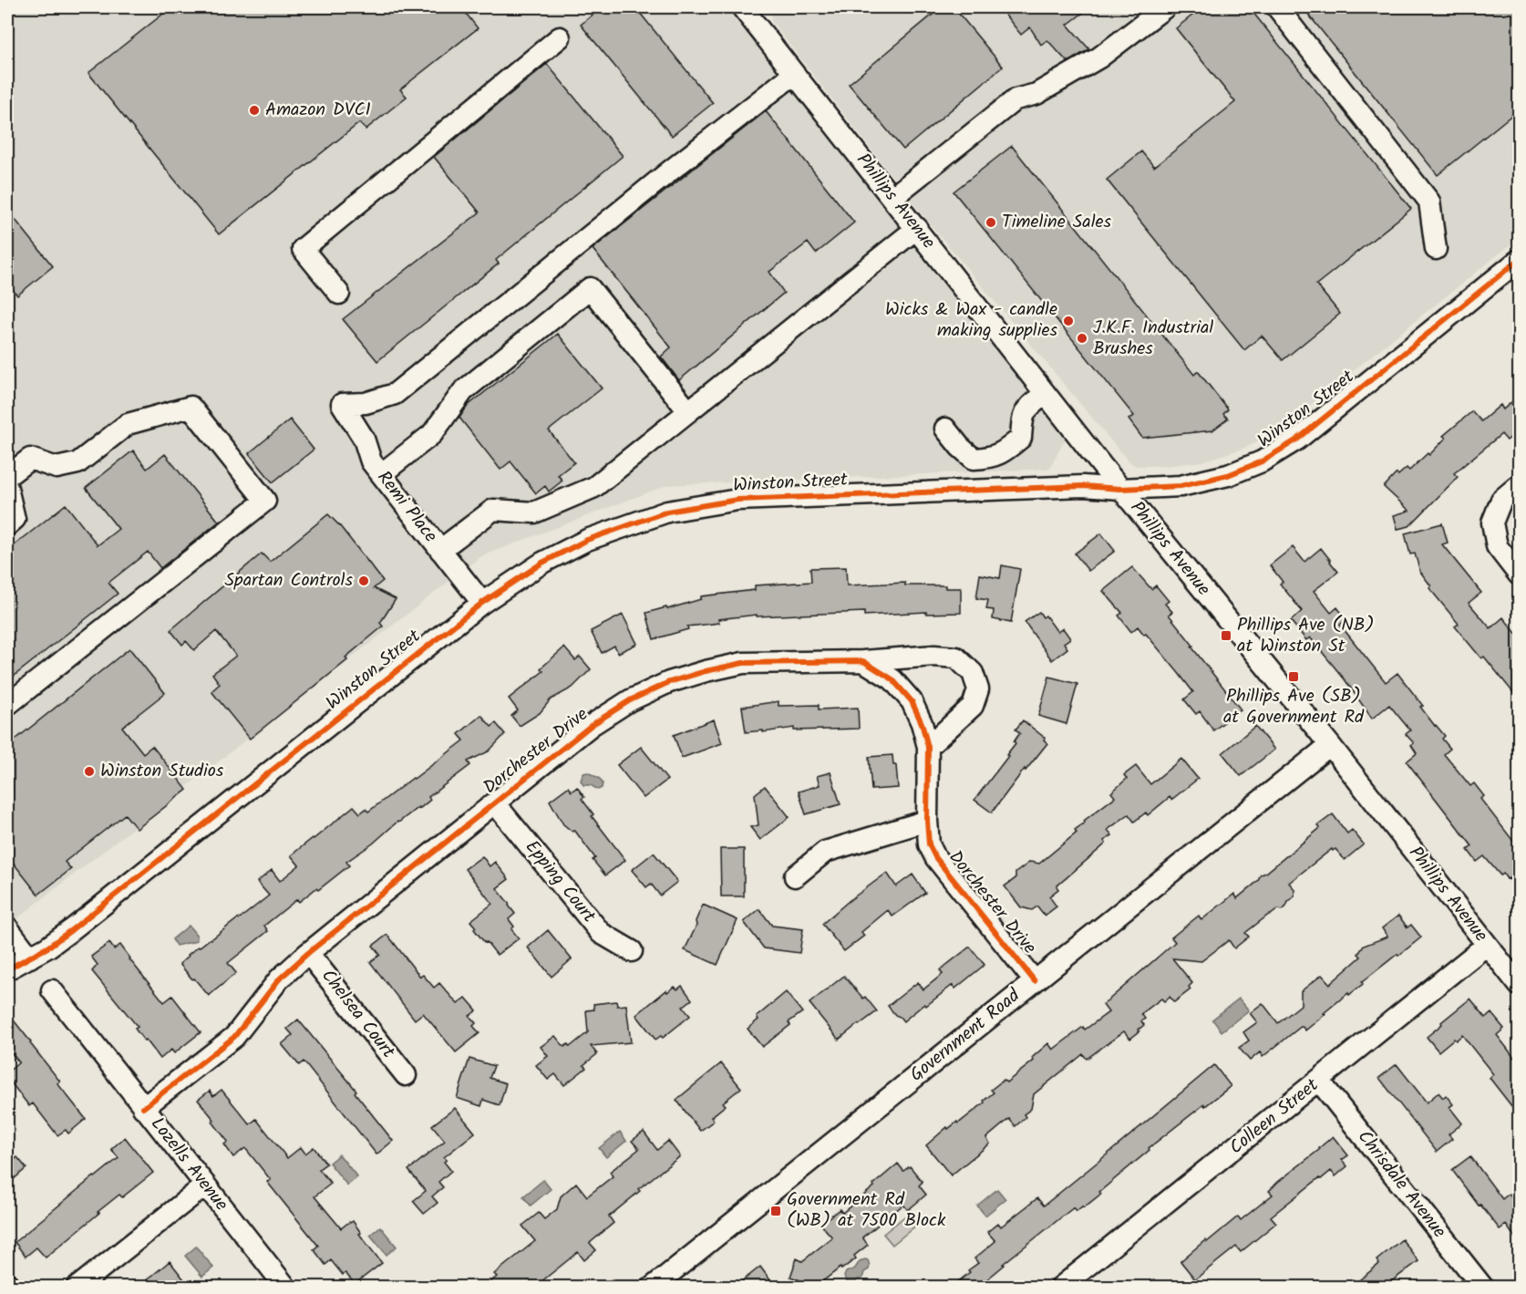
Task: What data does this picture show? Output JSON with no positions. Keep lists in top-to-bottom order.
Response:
{
  "streets": {
    "street": [
      "Phillips Avenue",
      "Winston Street",
      "Remi Place",
      "Dorchester Drive",
      "Epping Court",
      "Chelsea Court",
      "Government Road",
      "Colleen Street",
      "Lozells Avenue",
      "Chrisdale Avenue"
    ]
  },
  "crossings": [
    ["Phillips Avenue", "Winston Street"],
    ["Phillips Avenue", "Remi Place"],
    ["Phillips Avenue", "Government Road"],
    ["Phillips Avenue", "Colleen Street"],
    ["Winston Street", "Remi Place"],
    ["Dorchester Drive", "Epping Court"],
    ["Dorchester Drive", "Chelsea Court"],
    ["Dorchester Drive", "Government Road"],
    ["Dorchester Drive", "Lozells Avenue"],
    ["Colleen Street", "Chrisdale Avenue"]
  ],
  "places": {
    "other": [
      "Amazon DVC1",
      "Timeline Sales",
      "Wicks & Wax - candle making supplies",
      "J.K.F. Industrial Brushes",
      "Spartan Controls",
      "Winston Studios"
    ],
    "transit": ["Phillips Ave (NB) at Winston St", "Phillips Ave (SB) at Government Rd", "Government Rd (WB) at 7500 Block"]
  }
}
